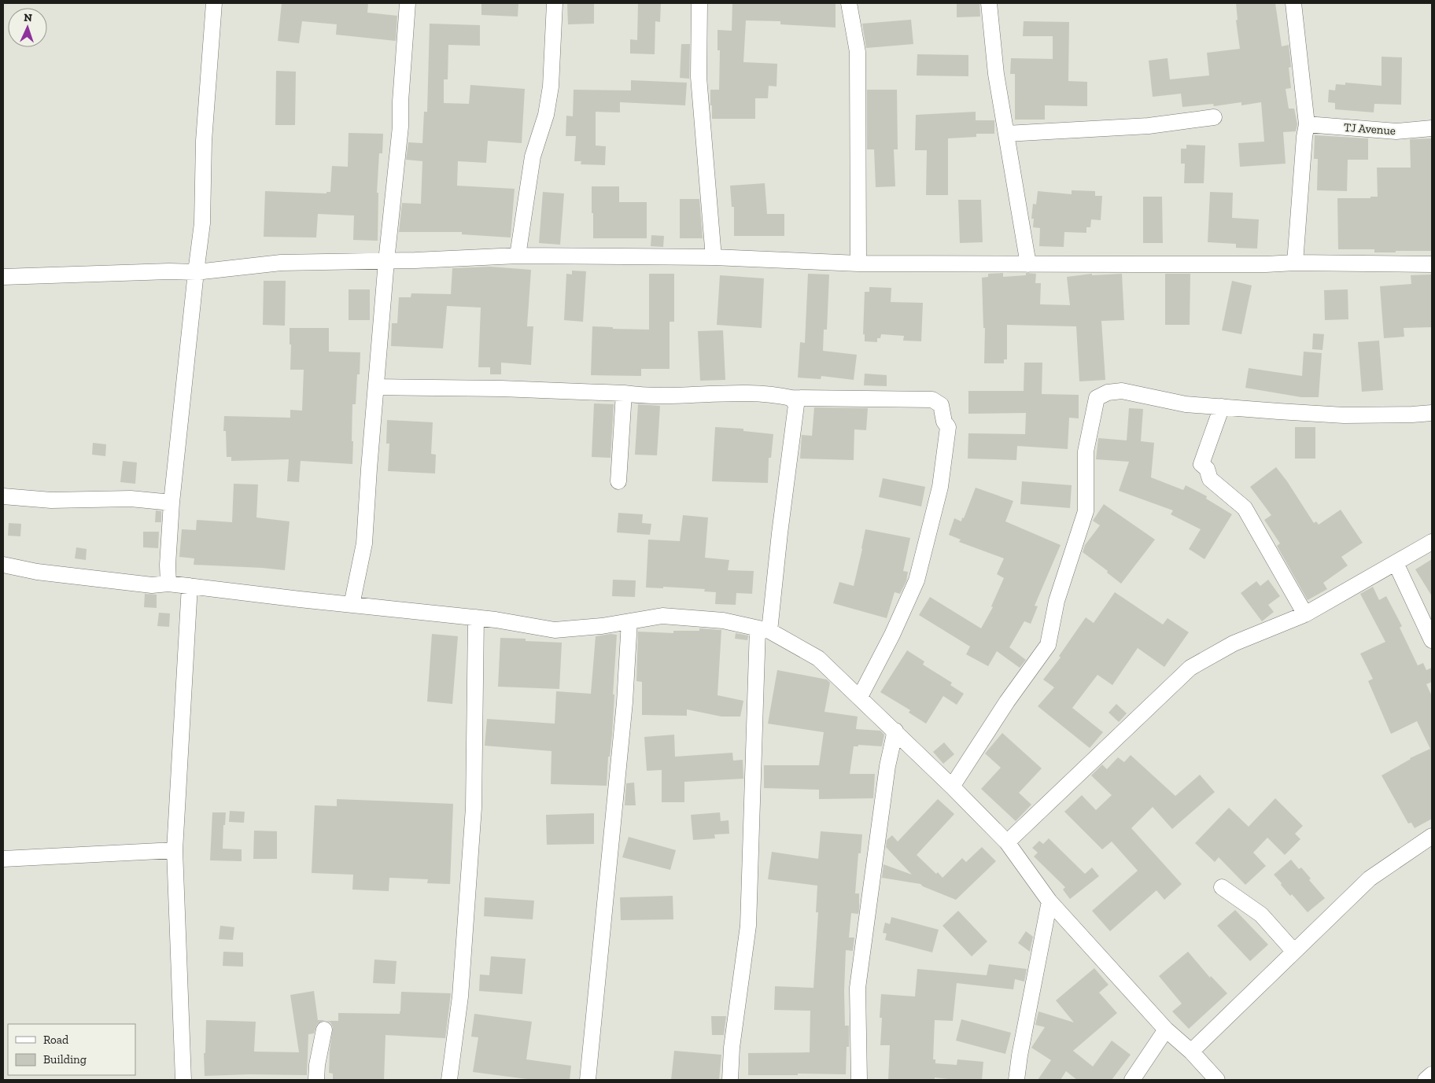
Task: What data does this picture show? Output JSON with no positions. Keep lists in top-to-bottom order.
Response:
{
  "streets": {
    "street": ["TJ Avenue"]
  },
  "legend": ["Road", "Building"],
  "north": "top"
}
